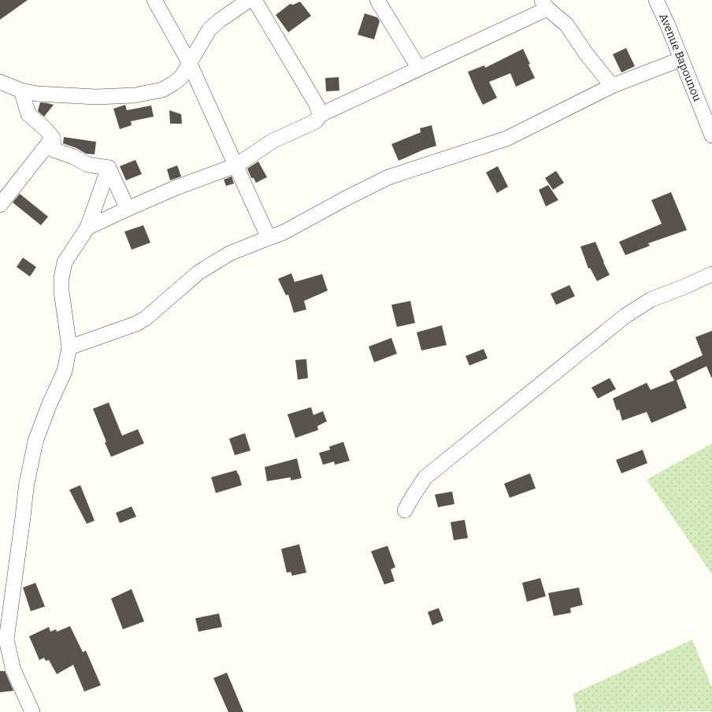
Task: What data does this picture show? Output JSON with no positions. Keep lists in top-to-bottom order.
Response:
{
  "streets": {
    "street": ["Avenue Bapounou"]
  }
}
